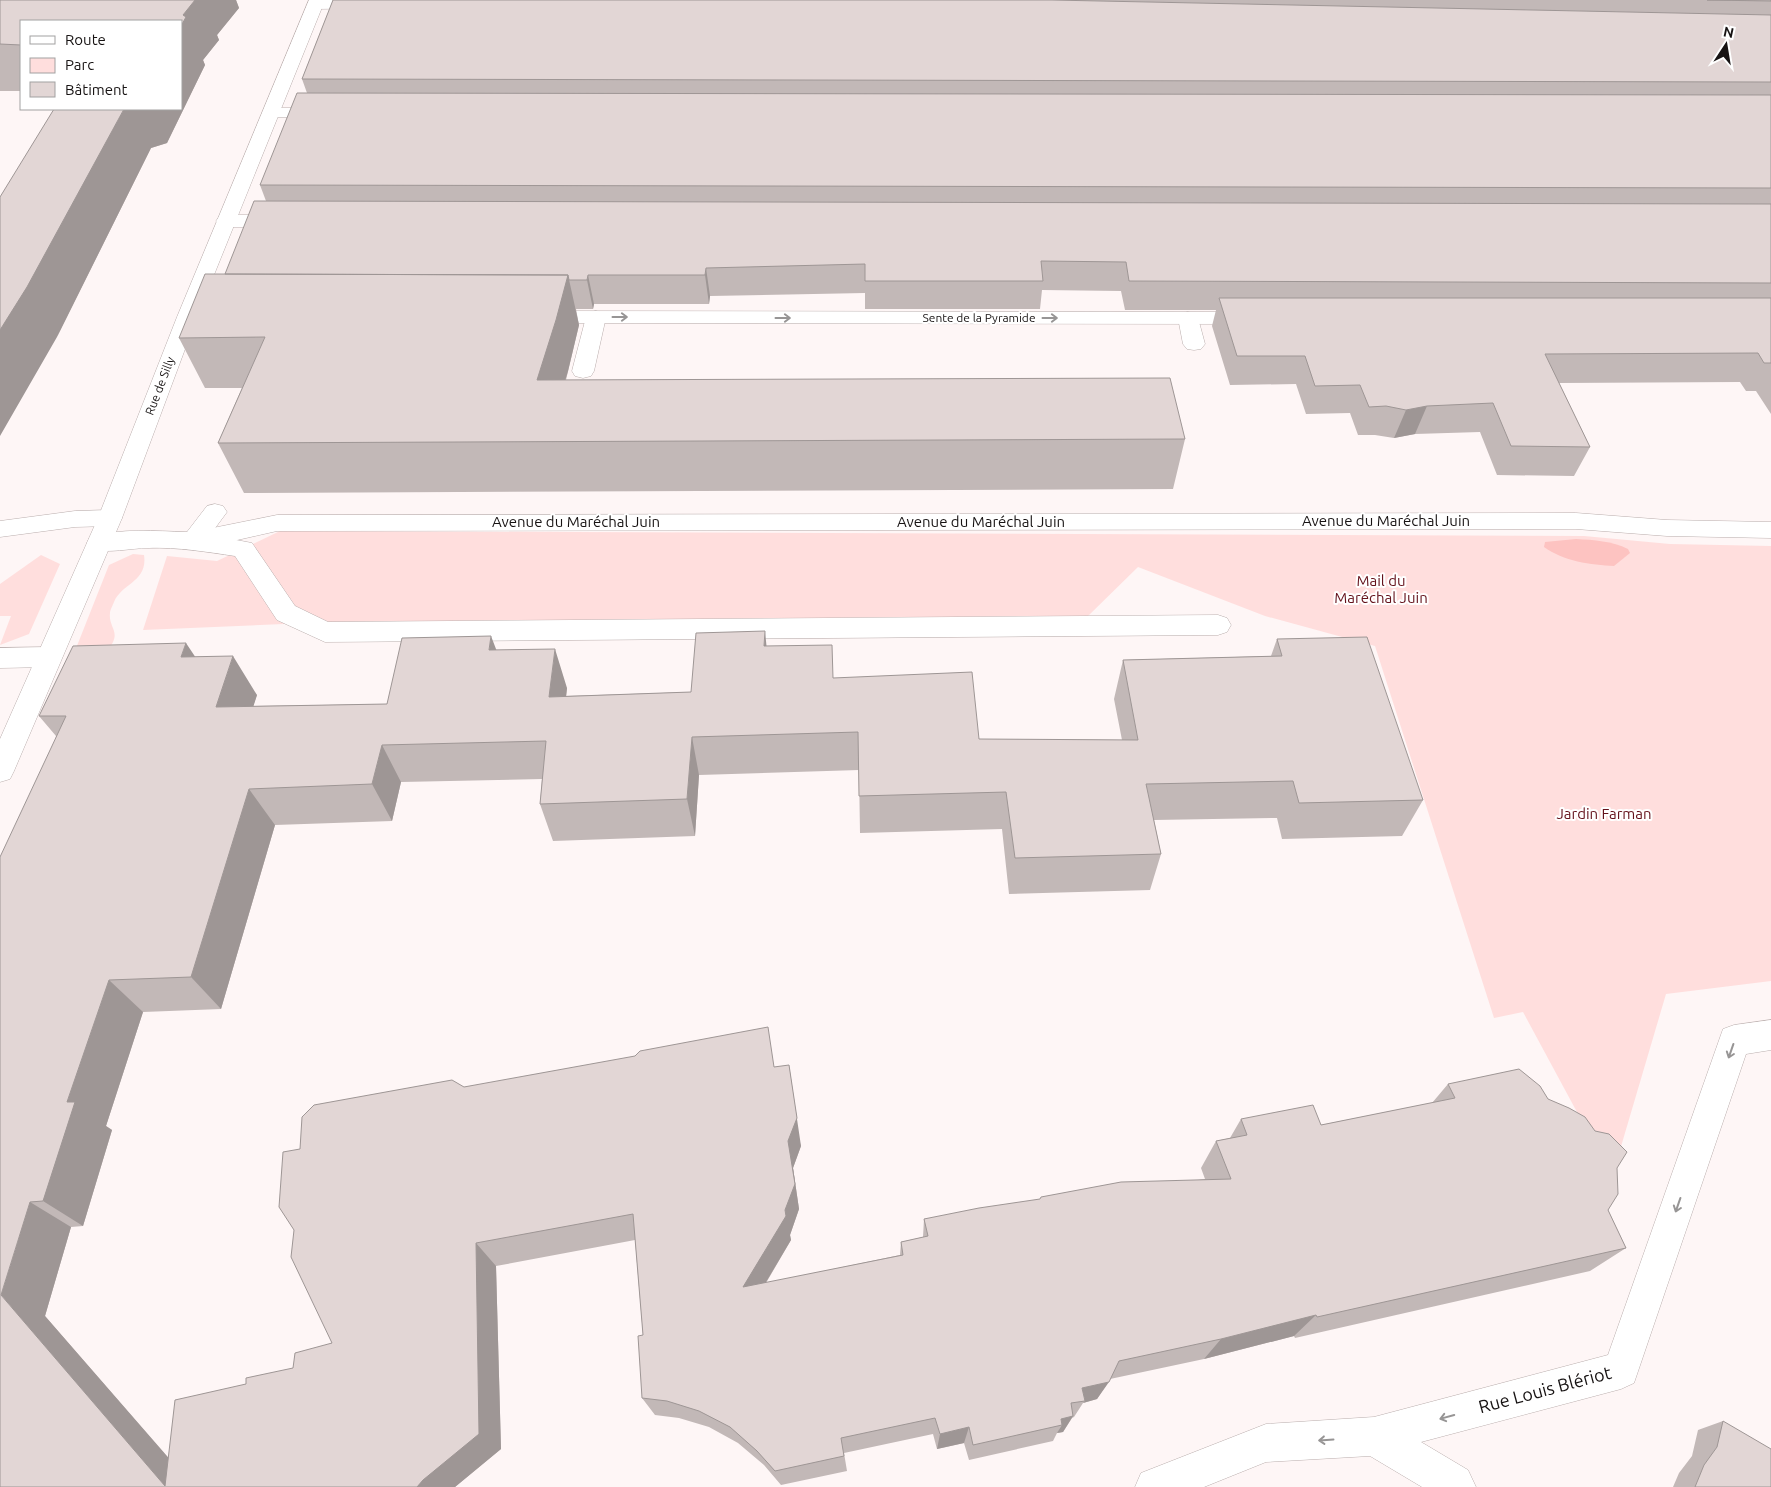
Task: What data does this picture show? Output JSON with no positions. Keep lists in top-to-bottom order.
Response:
{
  "streets": {
    "street": [
      "Sente de la Pyramide",
      "Rue de Silly",
      "Avenue du Maréchal Juin",
      "Rue Louis Blériot"
    ]
  },
  "crossings": [
    ["Rue de Silly", "Avenue du Maréchal Juin"]
  ],
  "one_way": ["Sente de la Pyramide", "Rue Louis Blériot"],
  "parks": ["Mail du Maréchal Juin", "Jardin Farman"],
  "legend": ["Route", "Parc", "Bâtiment"],
  "north": "top"
}
